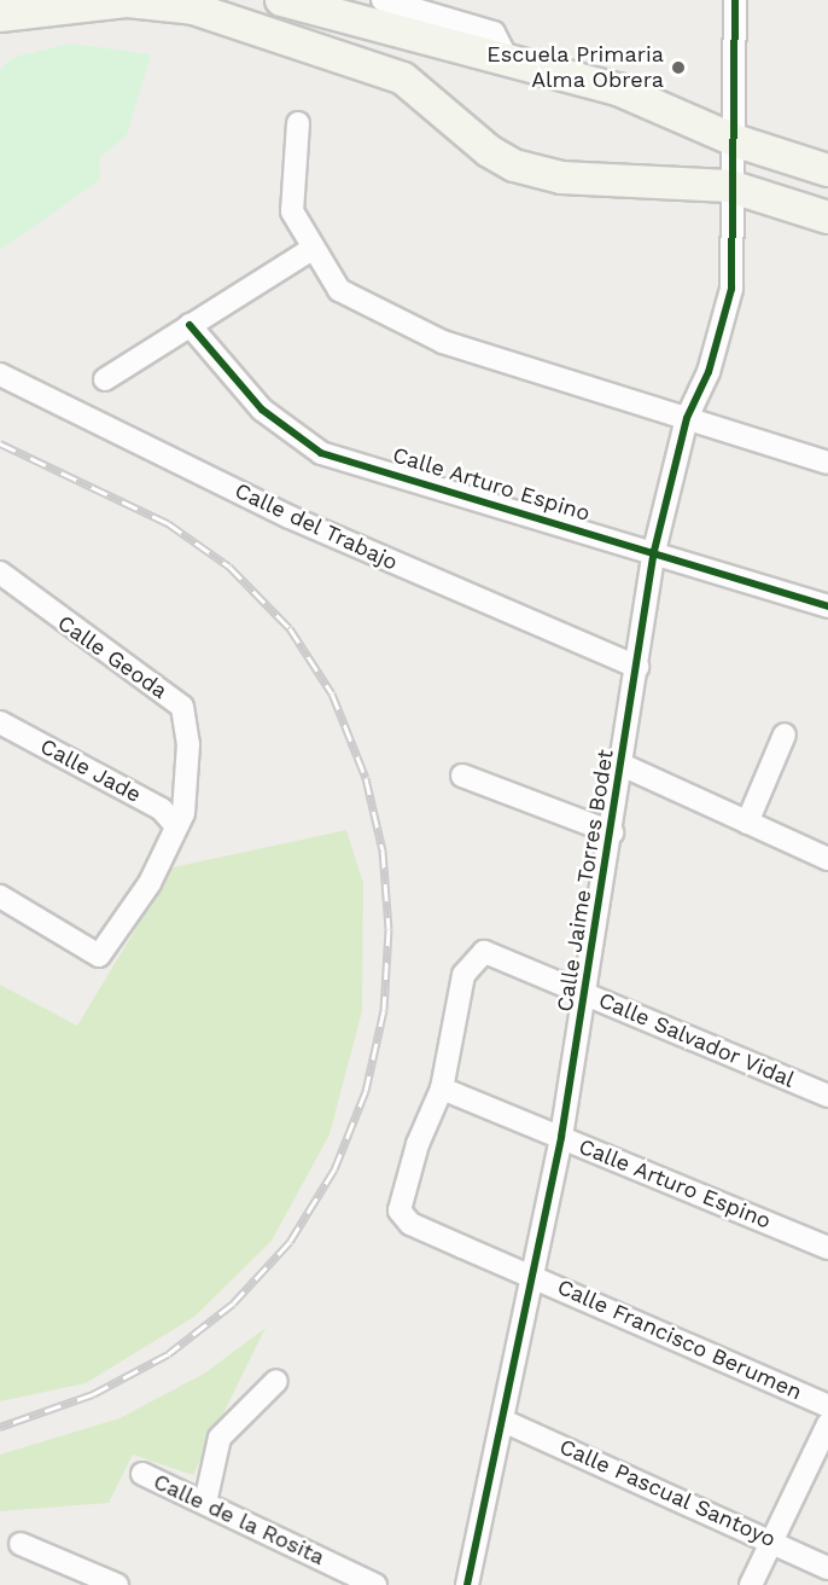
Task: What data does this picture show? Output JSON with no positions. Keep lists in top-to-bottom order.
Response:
{
  "streets": {
    "street": [
      "Calle Arturo Espino",
      "Calle del Trabajo",
      "Calle Geoda",
      "Calle Jade",
      "Calle Jaime Torres Bodet",
      "Calle Salvador Vidal",
      "Calle Francisco Berumen",
      "Calle Pascual Santoyo",
      "Calle de la Rosita"
    ]
  },
  "crossings": [
    ["Calle Arturo Espino", "Calle Jaime Torres Bodet"],
    ["Calle Arturo Espino", "Calle Salvador Vidal"],
    ["Calle Arturo Espino", "Calle Francisco Berumen"],
    ["Calle del Trabajo", "Calle Jaime Torres Bodet"],
    ["Calle Geoda", "Calle Jade"],
    ["Calle Jaime Torres Bodet", "Calle Salvador Vidal"],
    ["Calle Jaime Torres Bodet", "Calle Francisco Berumen"],
    ["Calle Jaime Torres Bodet", "Calle Pascual Santoyo"],
    ["Calle Salvador Vidal", "Calle Francisco Berumen"]
  ],
  "places": ["Escuela Primaria Alma Obrera"]
}
